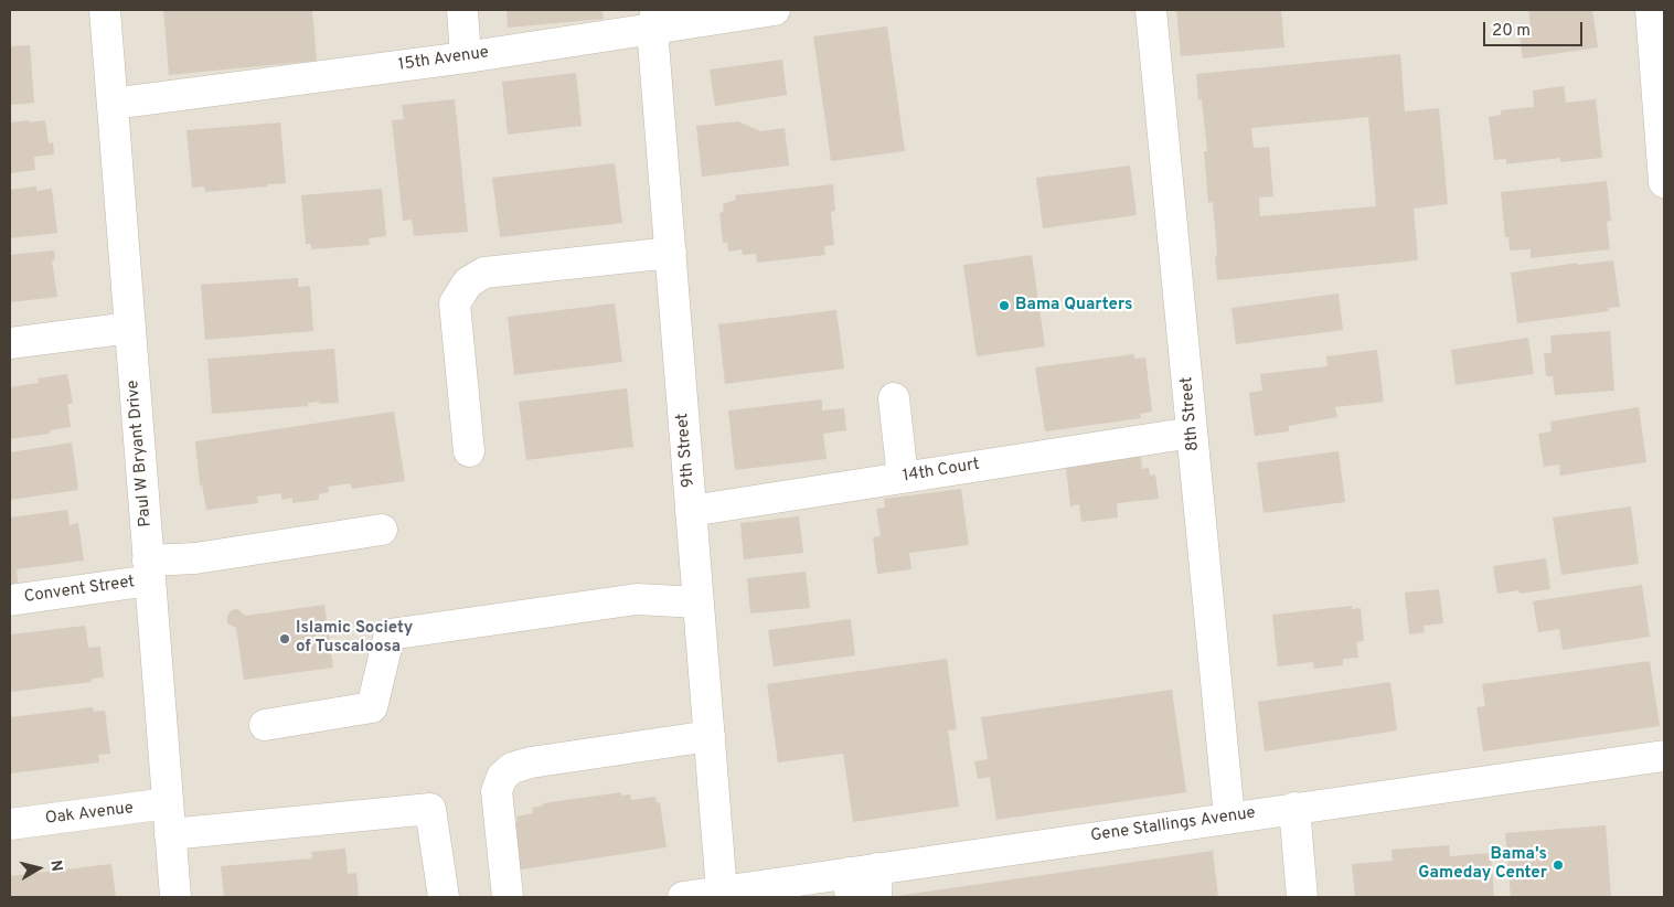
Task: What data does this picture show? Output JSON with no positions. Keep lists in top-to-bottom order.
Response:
{
  "streets": {
    "street": [
      "15th Avenue",
      "8th Street",
      "9th Street",
      "Paul W Bryant Drive",
      "14th Court",
      "Convent Street",
      "Oak Avenue",
      "Gene Stallings Avenue"
    ]
  },
  "crossings": [
    ["15th Avenue", "9th Street"],
    ["15th Avenue", "Paul W Bryant Drive"],
    ["8th Street", "14th Court"],
    ["8th Street", "Gene Stallings Avenue"],
    ["9th Street", "14th Court"],
    ["9th Street", "Gene Stallings Avenue"],
    ["Paul W Bryant Drive", "Convent Street"],
    ["Paul W Bryant Drive", "Oak Avenue"]
  ],
  "places": ["Bama Quarters", "Islamic Society of Tuscaloosa", "Bama's Gameday Center"],
  "scale_bar": "20 m",
  "north": "right"
}
